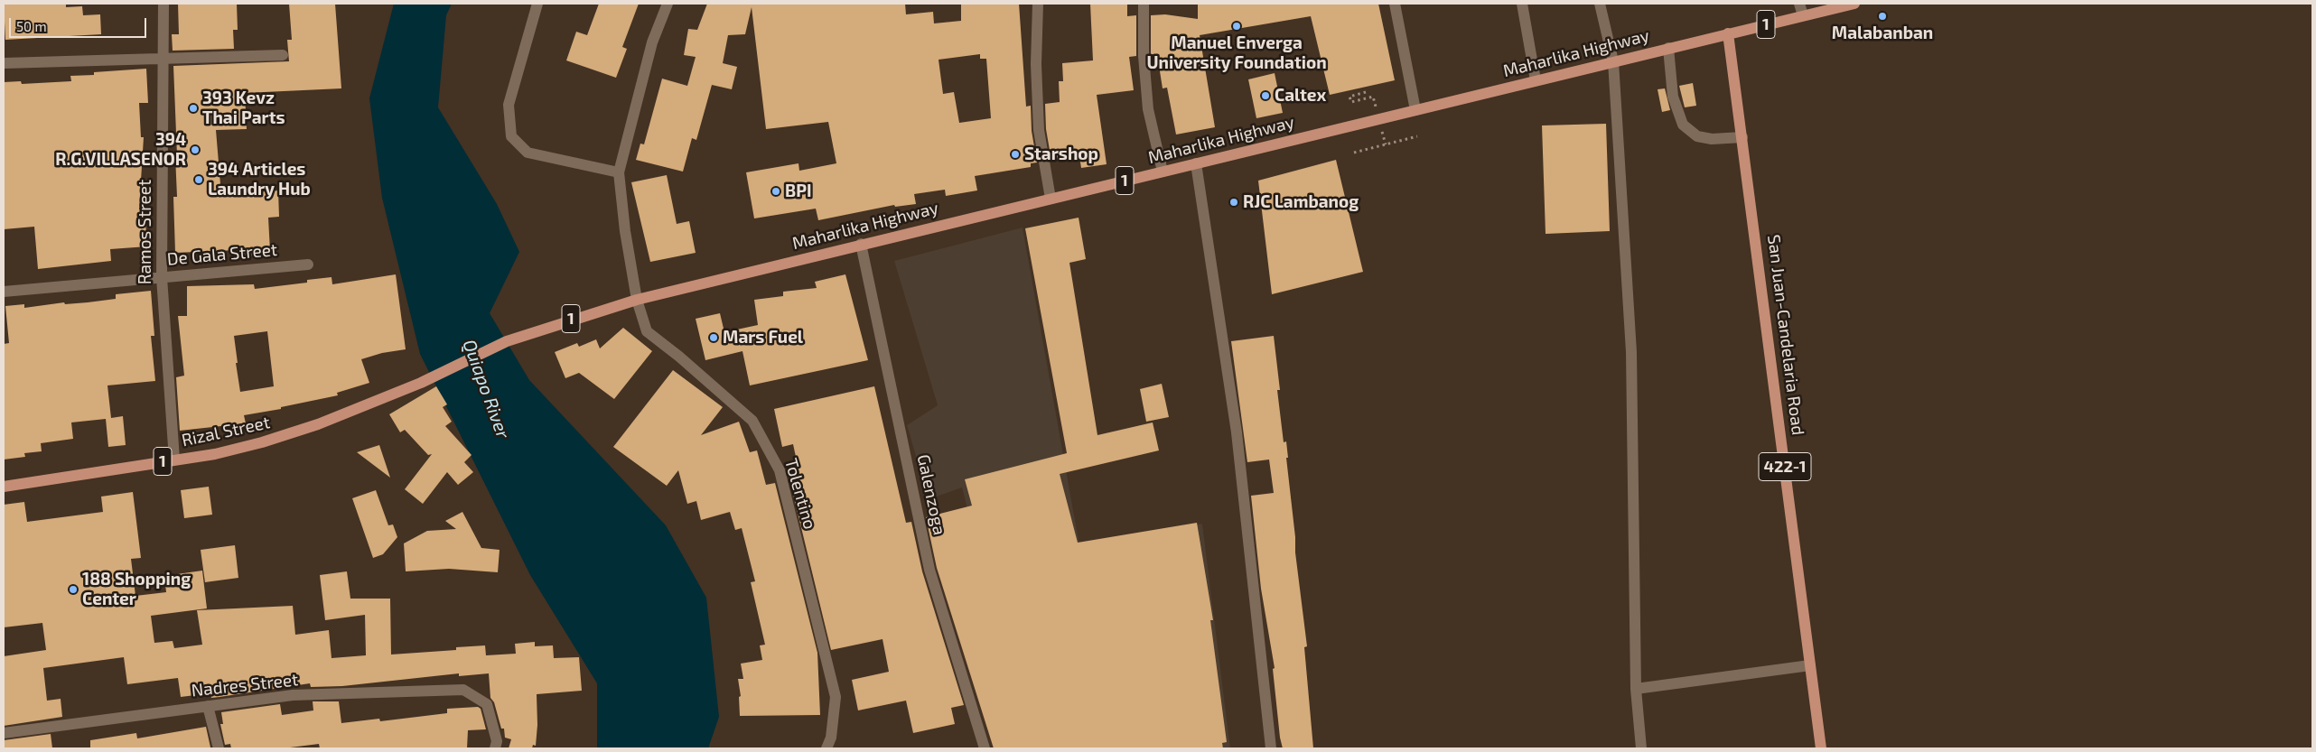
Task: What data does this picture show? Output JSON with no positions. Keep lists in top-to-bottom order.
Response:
{
  "streets": {
    "main road": [
      "1",
      "Maharlika Highway",
      "San Juan-Candelaria Road",
      "Rizal Street",
      "422-1"
    ],
    "street": [
      "Ramos Street",
      "De Gala Street",
      "Tolentino",
      "Galenzoga",
      "Nadres Street"
    ]
  },
  "crossings": [
    ["Maharlika Highway", "San Juan-Candelaria Road"],
    ["Maharlika Highway", "Rizal Street"],
    ["Maharlika Highway", "Tolentino"],
    ["Maharlika Highway", "Galenzoga"],
    ["Ramos Street", "De Gala Street"],
    ["Ramos Street", "Rizal Street"]
  ],
  "water": ["Quiapo River"],
  "places": [
    "Malabanban",
    "Manuel Enverga University Foundation",
    "Caltex",
    "393 Kevz Thai Parts",
    "394 R.G.VILLASENOR",
    "Starshop",
    "394 Articles Laundry Hub",
    "BPI",
    "RJC Lambanog",
    "Mars Fuel",
    "188 Shopping Center"
  ],
  "scale_bar": "50 m"
}
